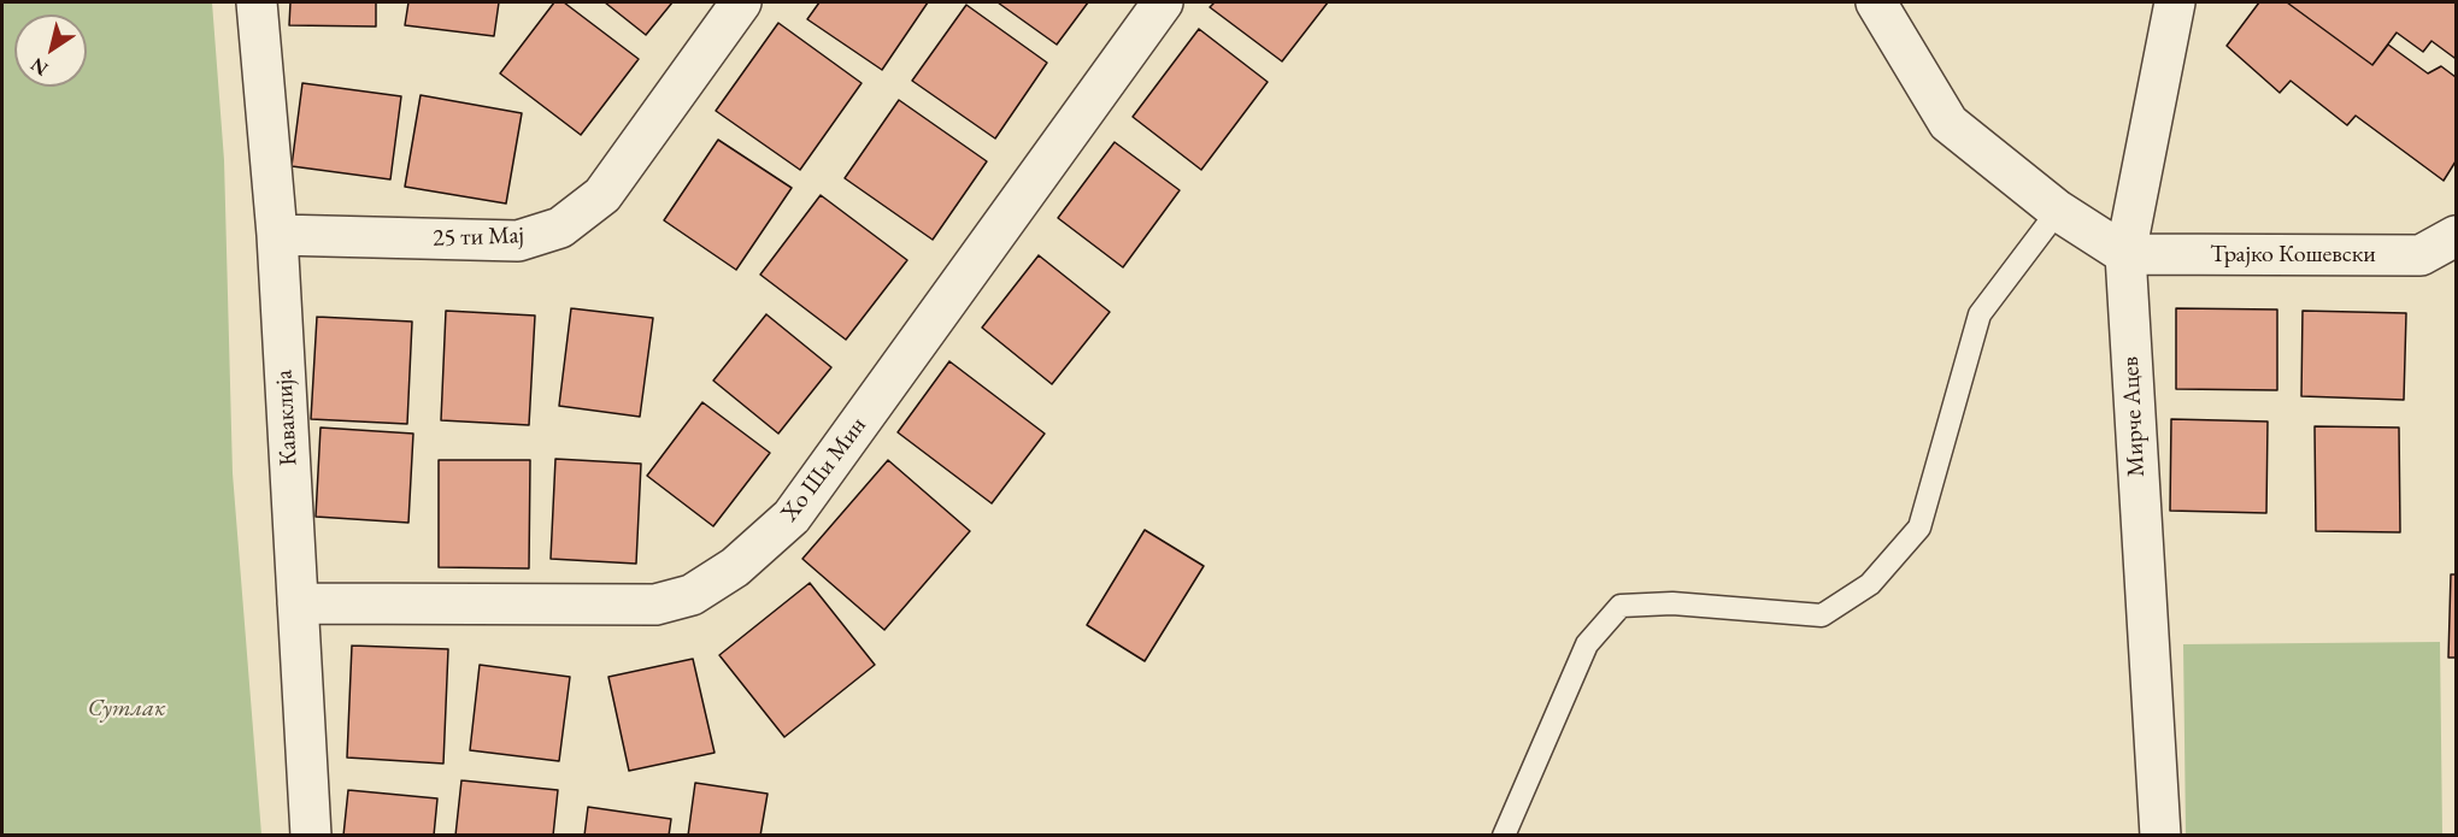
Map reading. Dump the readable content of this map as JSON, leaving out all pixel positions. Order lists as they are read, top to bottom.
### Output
{
  "streets": {
    "street": [
      "25 ти Мај",
      "Трајко Кошевски",
      "Мирче Ацев",
      "Каваклија",
      "Хо Ши Мин"
    ]
  },
  "crossings": [
    ["25 ти Мај", "Каваклија"],
    ["Трајко Кошевски", "Мирче Ацев"],
    ["Каваклија", "Хо Ши Мин"]
  ],
  "parks": ["Сутлак"],
  "north": "bottom left"
}
